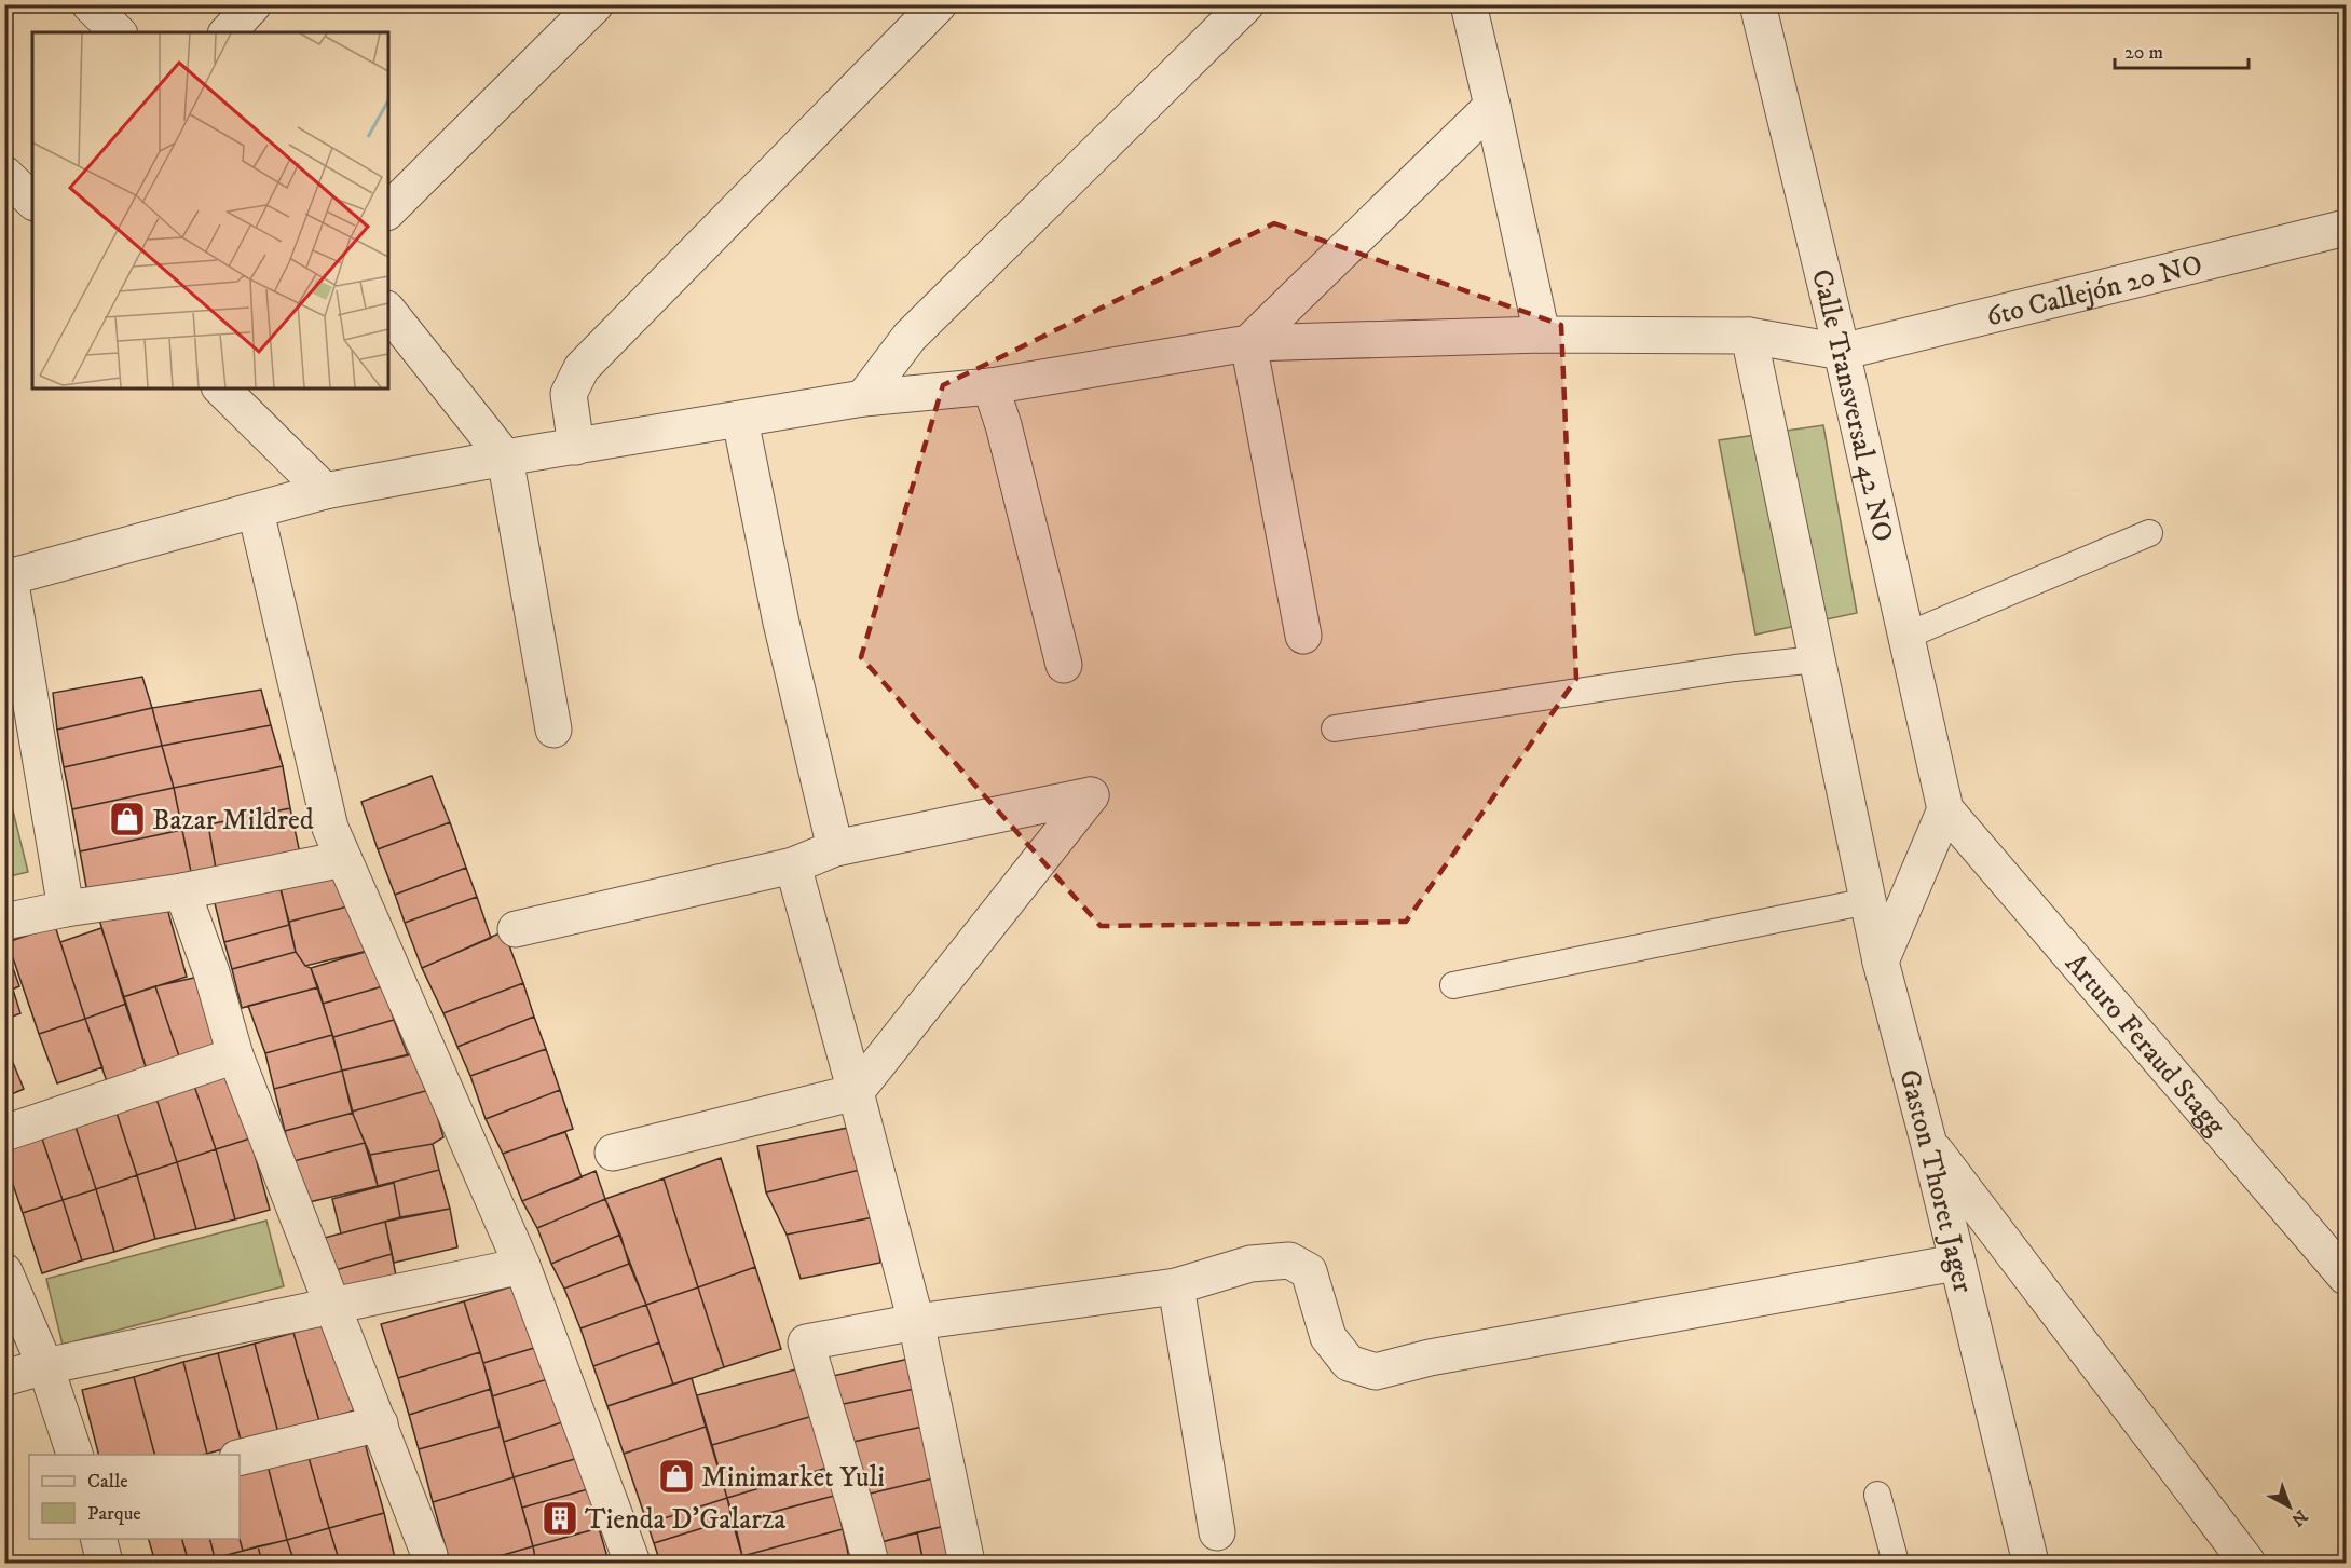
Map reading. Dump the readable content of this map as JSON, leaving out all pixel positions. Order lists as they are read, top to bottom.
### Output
{
  "streets": {
    "street": [
      "6to Callejón 20 NO",
      "Calle Transversal 42 NO",
      "Arturo Feraud Stagg",
      "Gaston Thoret Jager"
    ]
  },
  "crossings": [
    ["6to Callejón 20 NO", "Calle Transversal 42 NO"],
    ["Calle Transversal 42 NO", "Arturo Feraud Stagg"]
  ],
  "places": {
    "shop": ["Bazar Mildred", "Minimarket Yuli"],
    "building": ["Tienda D'Galarza"]
  },
  "legend": ["Calle", "Parque"],
  "scale_bar": "20 m",
  "north": "bottom right"
}
